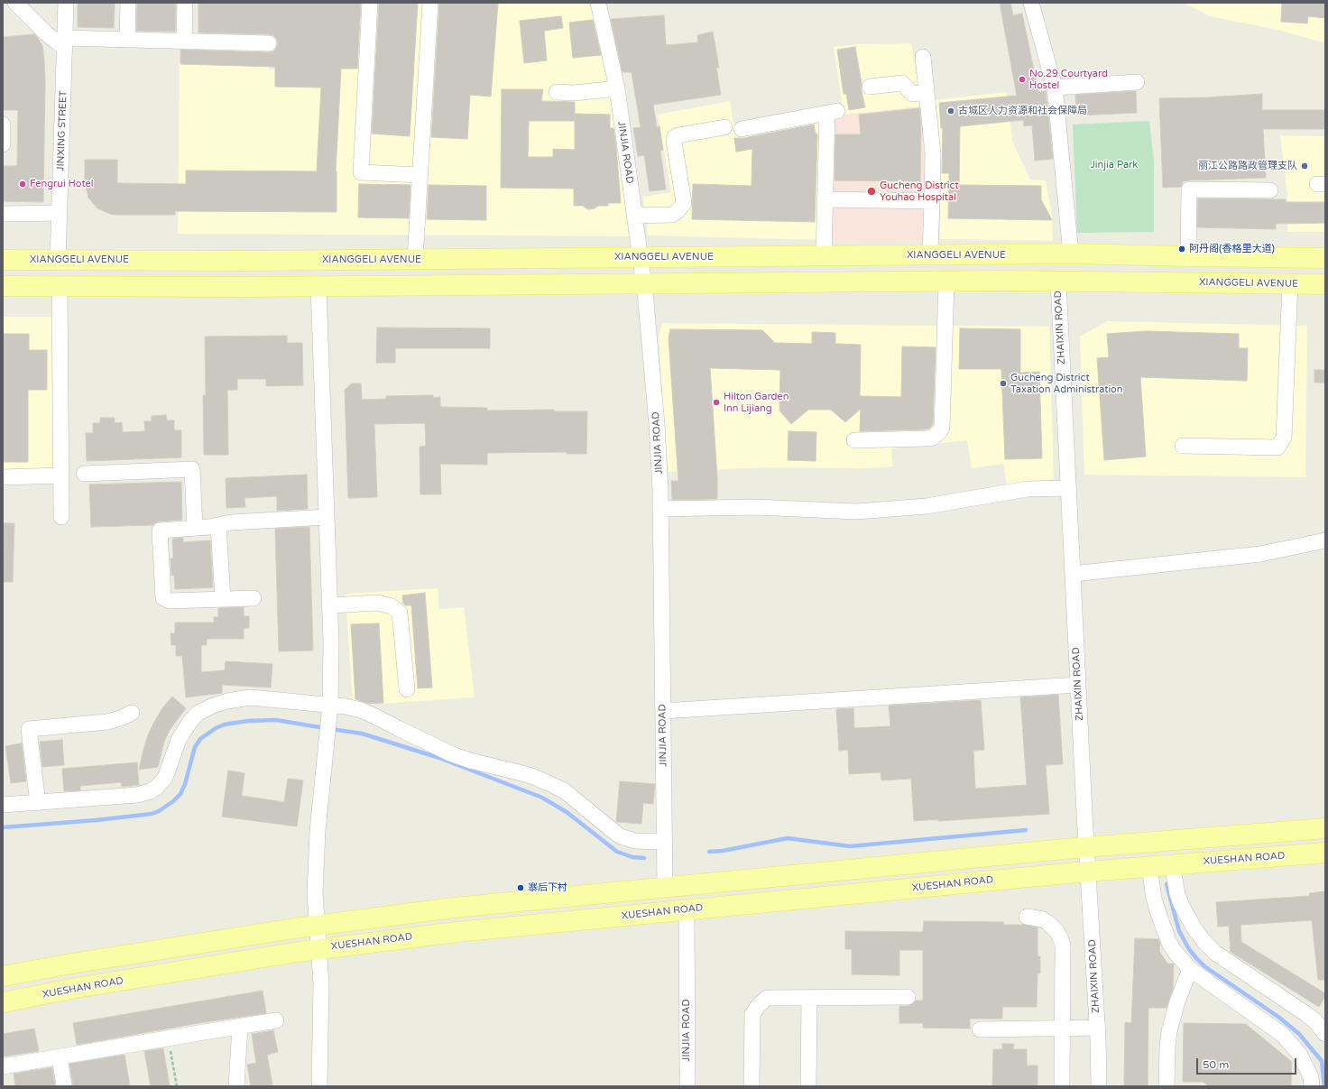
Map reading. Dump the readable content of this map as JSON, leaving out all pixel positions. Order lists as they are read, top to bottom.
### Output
{
  "streets": {
    "main road": ["XIANGGELI AVENUE", "XUESHAN ROAD"],
    "street": ["JINXING STREET", "JINJIA ROAD", "ZHAIXIN ROAD"]
  },
  "crossings": [
    ["JINXING STREET", "XIANGGELI AVENUE"],
    ["JINJIA ROAD", "XIANGGELI AVENUE"],
    ["JINJIA ROAD", "XUESHAN ROAD"],
    ["XIANGGELI AVENUE", "ZHAIXIN ROAD"],
    ["ZHAIXIN ROAD", "XUESHAN ROAD"]
  ],
  "parks": ["Jinjia Park"],
  "places": [
    "No.29 Courtyard Hostel",
    "古城区人力资源和社会保障局",
    "丽江公路路政管理支队",
    "Fengrui Hotel",
    "Gucheng District Youhao Hospital",
    "阿丹阁(香格里大道)",
    "Gucheng District Taxation Administration",
    "Hilton Garden Inn Lijiang",
    "寨后下村"
  ],
  "scale_bar": "50 m"
}
